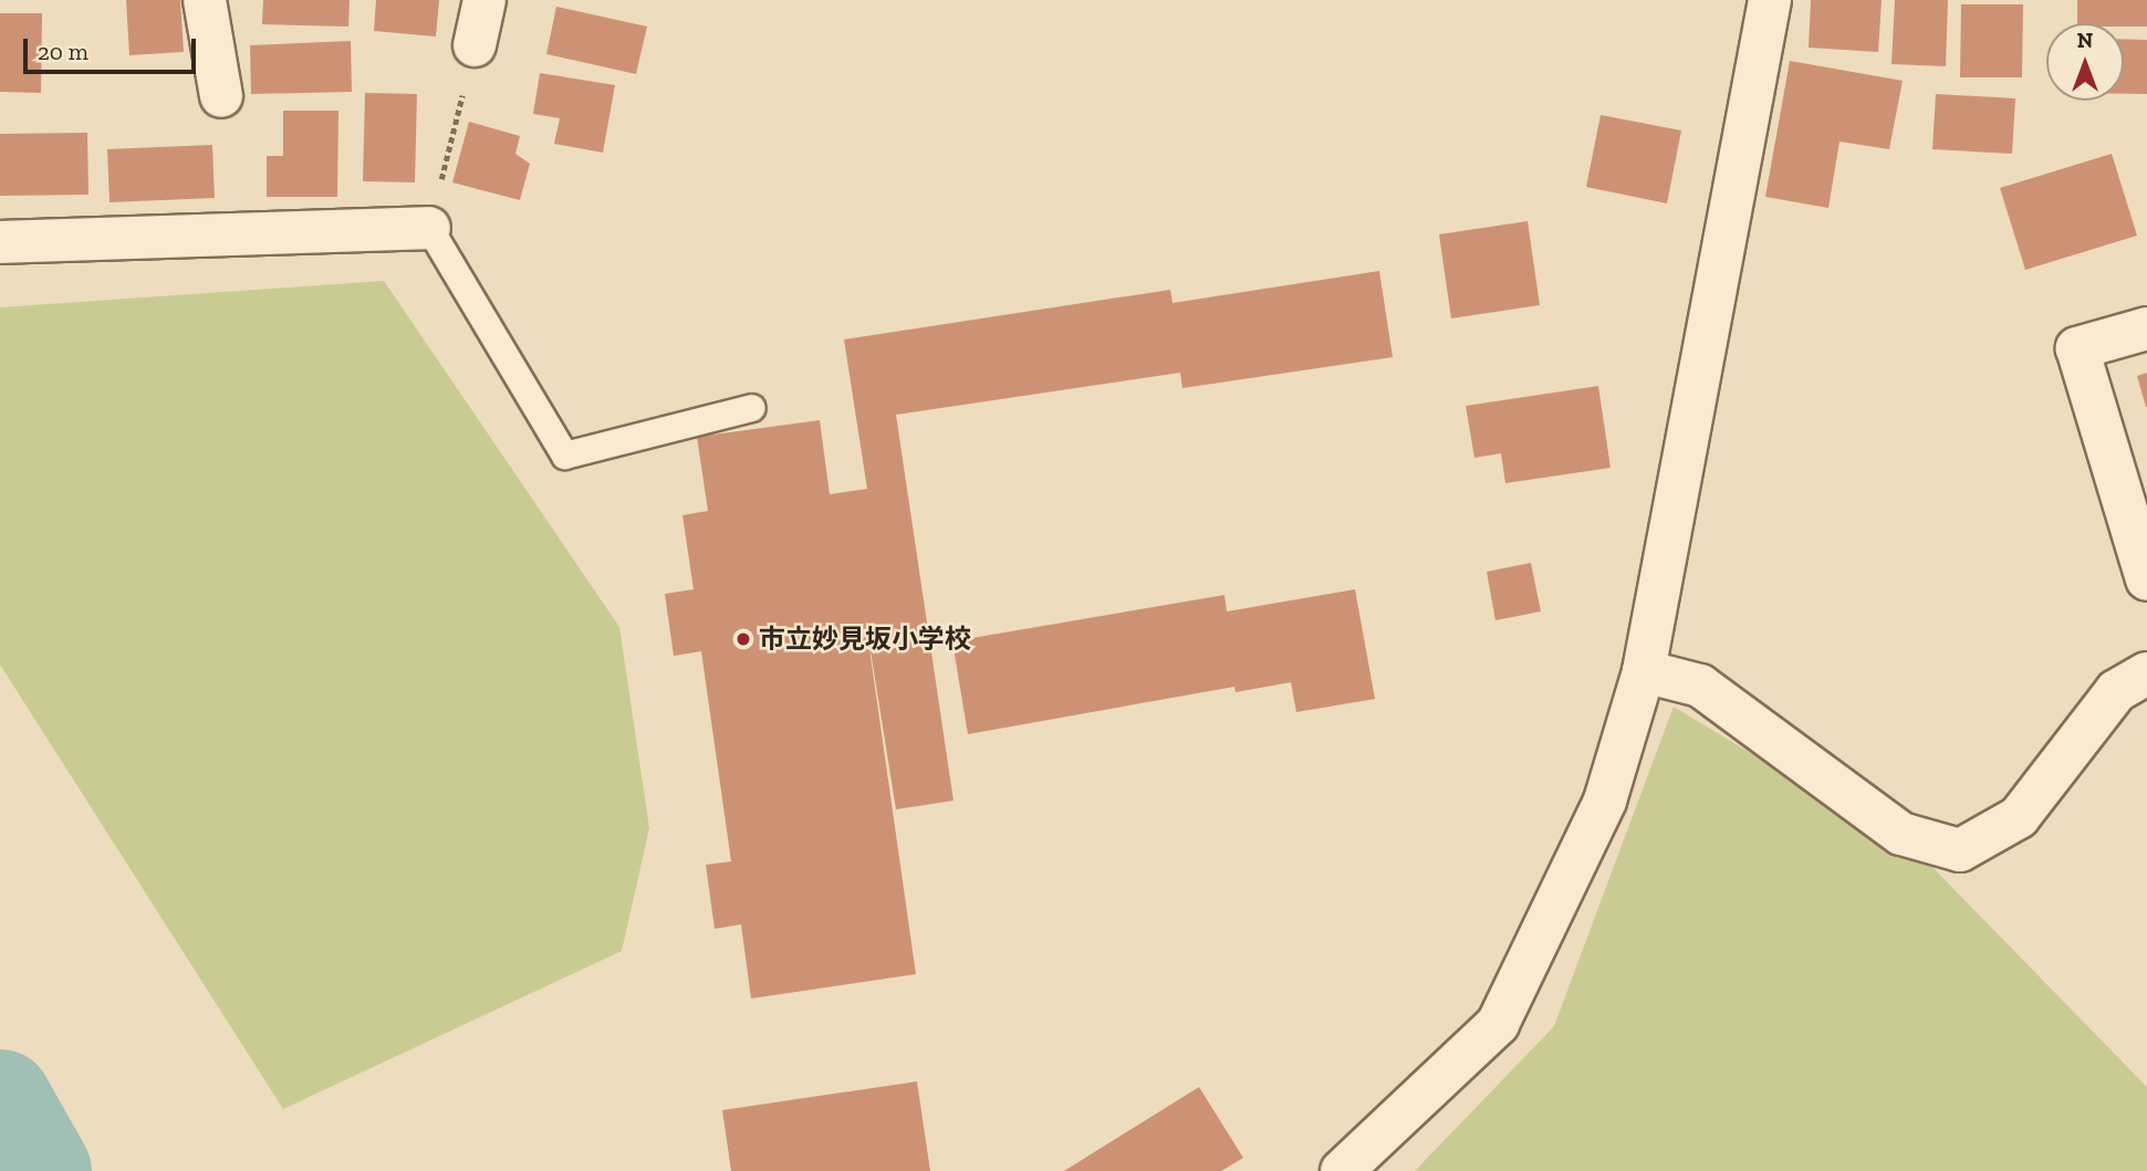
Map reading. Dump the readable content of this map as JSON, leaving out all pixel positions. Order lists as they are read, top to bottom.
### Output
{
  "places": ["市立妙見坂小学校"],
  "scale_bar": "20 m",
  "north": "top"
}
